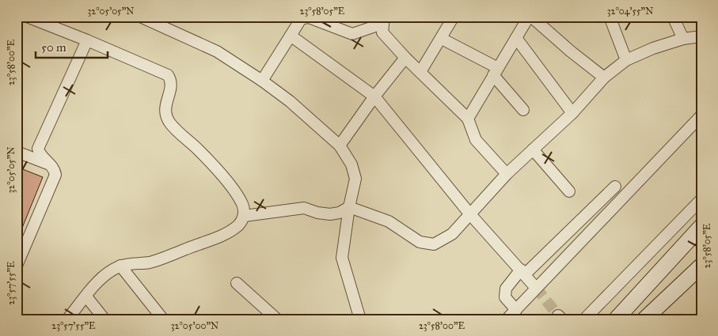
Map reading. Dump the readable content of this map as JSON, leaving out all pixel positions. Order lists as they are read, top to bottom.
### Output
{
  "scale_bar": "50 m",
  "coordinates": [
    "32°05'05\"N",
    "23°58'05\"E",
    "32°04'55\"N",
    "23°58'00\"E",
    "23°57'55\"E",
    "32°05'00\"N"
  ]
}
